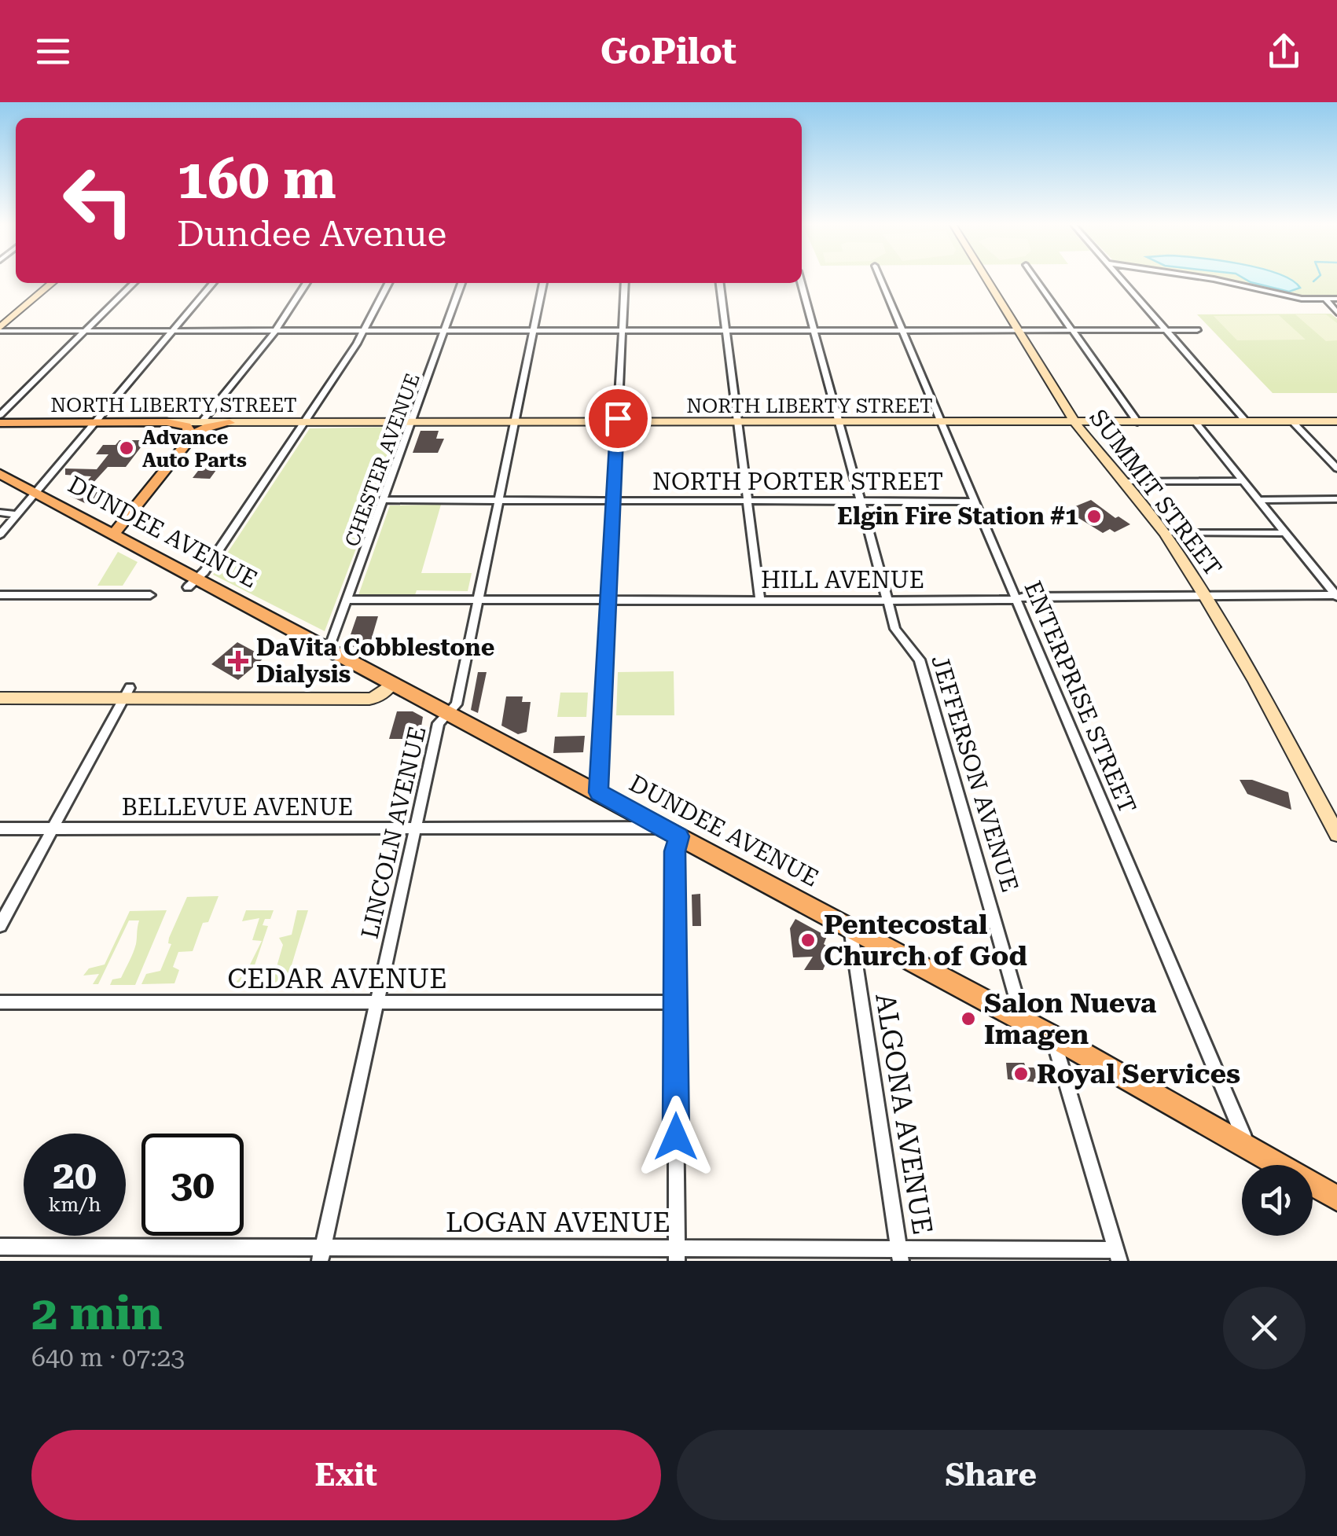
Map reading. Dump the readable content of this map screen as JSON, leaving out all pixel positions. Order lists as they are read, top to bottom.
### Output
{
  "streets": {
    "main road": ["NORTH LIBERTY STREET", "SUMMIT STREET", "DUNDEE AVENUE"],
    "street": [
      "CHESTER AVENUE",
      "NORTH PORTER STREET",
      "HILL AVENUE",
      "ENTERPRISE STREET",
      "JEFFERSON AVENUE",
      "BELLEVUE AVENUE",
      "LINCOLN AVENUE",
      "CEDAR AVENUE",
      "ALGONA AVENUE",
      "LOGAN AVENUE"
    ]
  },
  "crossings": [
    ["NORTH LIBERTY STREET", "CHESTER AVENUE"],
    ["NORTH LIBERTY STREET", "SUMMIT STREET"],
    ["NORTH LIBERTY STREET", "ENTERPRISE STREET"],
    ["NORTH LIBERTY STREET", "JEFFERSON AVENUE"],
    ["NORTH LIBERTY STREET", "LINCOLN AVENUE"],
    ["CHESTER AVENUE", "NORTH PORTER STREET"],
    ["CHESTER AVENUE", "DUNDEE AVENUE"],
    ["CHESTER AVENUE", "HILL AVENUE"],
    ["NORTH PORTER STREET", "ENTERPRISE STREET"],
    ["NORTH PORTER STREET", "JEFFERSON AVENUE"],
    ["NORTH PORTER STREET", "LINCOLN AVENUE"],
    ["SUMMIT STREET", "HILL AVENUE"],
    ["DUNDEE AVENUE", "ENTERPRISE STREET"],
    ["DUNDEE AVENUE", "JEFFERSON AVENUE"],
    ["DUNDEE AVENUE", "BELLEVUE AVENUE"],
    ["DUNDEE AVENUE", "LINCOLN AVENUE"],
    ["DUNDEE AVENUE", "ALGONA AVENUE"],
    ["HILL AVENUE", "ENTERPRISE STREET"],
    ["HILL AVENUE", "JEFFERSON AVENUE"],
    ["HILL AVENUE", "LINCOLN AVENUE"],
    ["BELLEVUE AVENUE", "LINCOLN AVENUE"],
    ["LINCOLN AVENUE", "CEDAR AVENUE"],
    ["LINCOLN AVENUE", "LOGAN AVENUE"],
    ["ALGONA AVENUE", "LOGAN AVENUE"]
  ],
  "places": {
    "other": [
      "Advance Auto Parts",
      "Elgin Fire Station #1",
      "Pentecostal Church of God",
      "Salon Nueva Imagen",
      "Royal Services"
    ],
    "health": ["DaVita Cobblestone Dialysis"]
  },
  "page": {
    "header": "GoPilot",
    "turn": ["160 m", "Dundee Avenue"],
    "speed": "20 km/h",
    "limit": "30",
    "heading": ["2 min", "640 m · 07:23"],
    "buttons": ["Exit", "Share"]
  }
}
